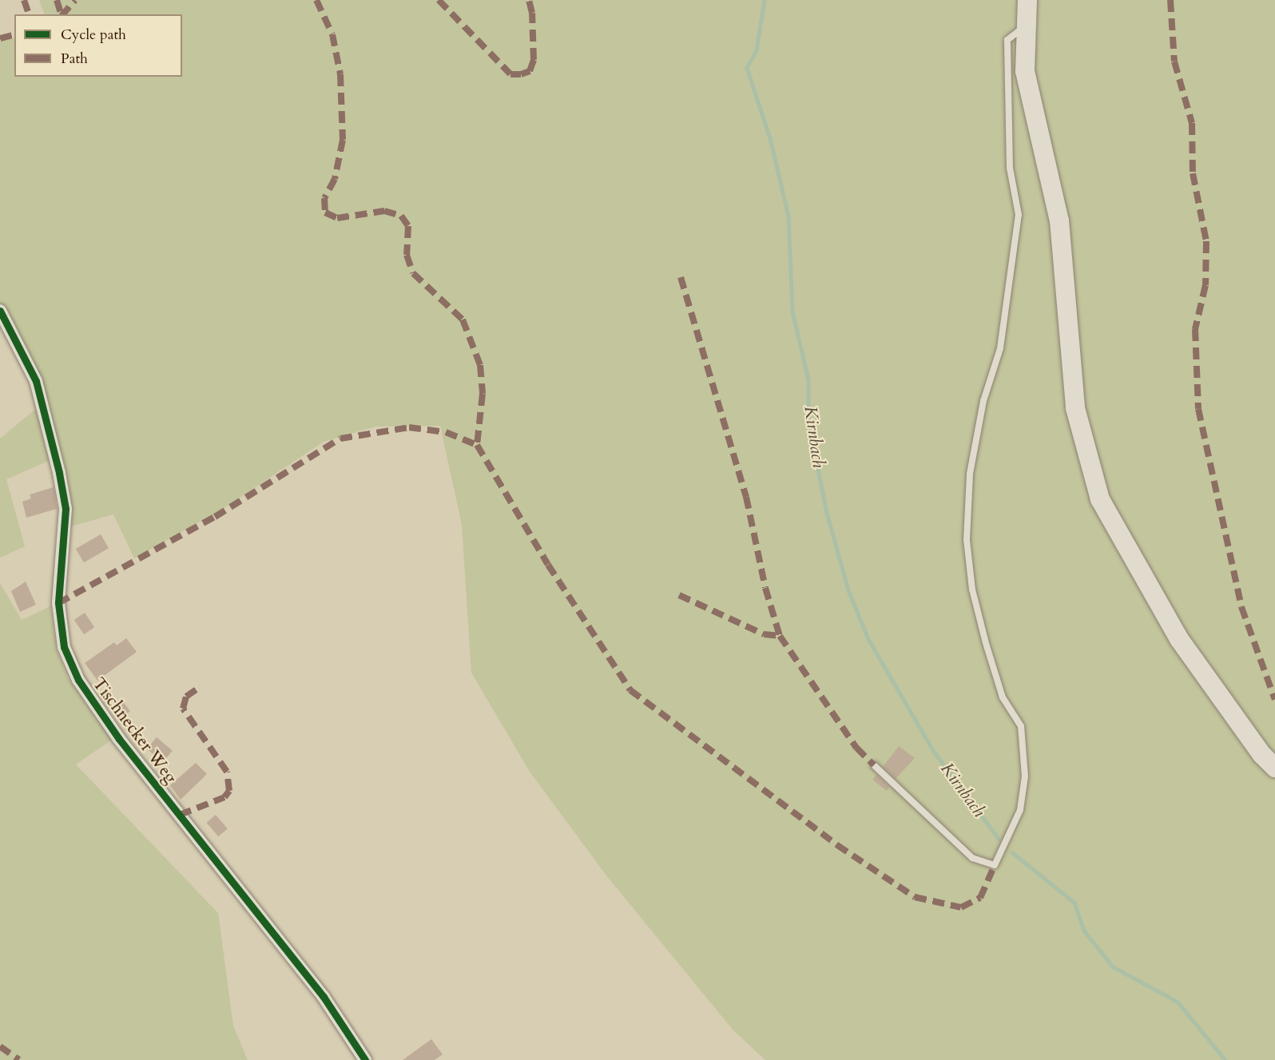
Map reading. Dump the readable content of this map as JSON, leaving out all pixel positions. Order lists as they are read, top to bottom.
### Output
{
  "streets": {
    "street": ["Tischnecker Weg"]
  },
  "water": ["Kirnbach"],
  "legend": ["Cycle path", "Path"]
}
